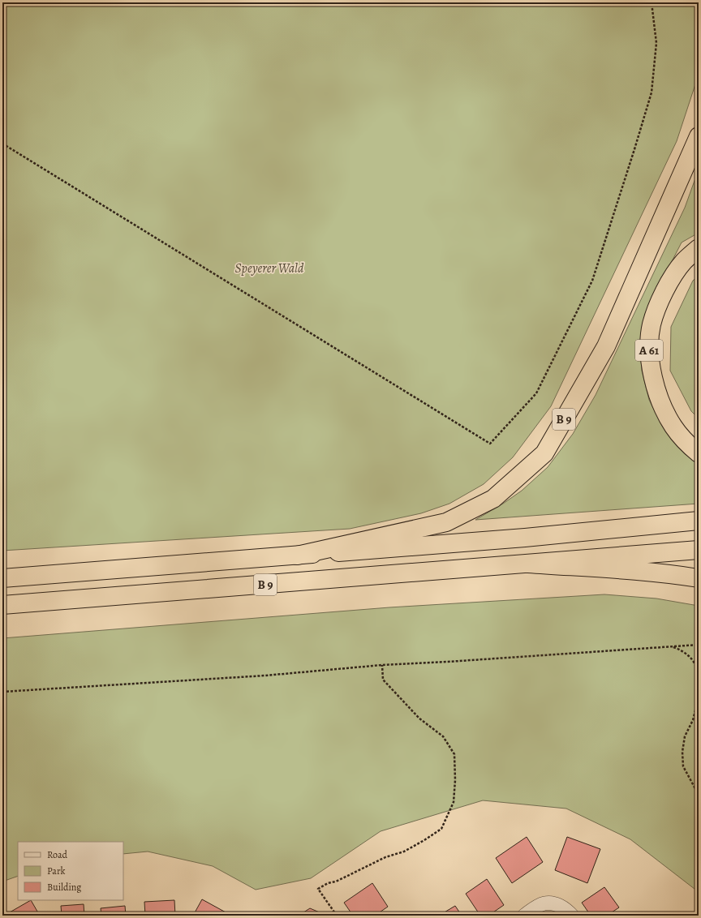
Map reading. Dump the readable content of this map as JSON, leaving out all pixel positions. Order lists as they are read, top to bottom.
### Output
{
  "streets": {
    "highway": ["A 61", "B 9"]
  },
  "parks": ["Speyerer Wald"],
  "legend": ["Road", "Park", "Building"]
}
